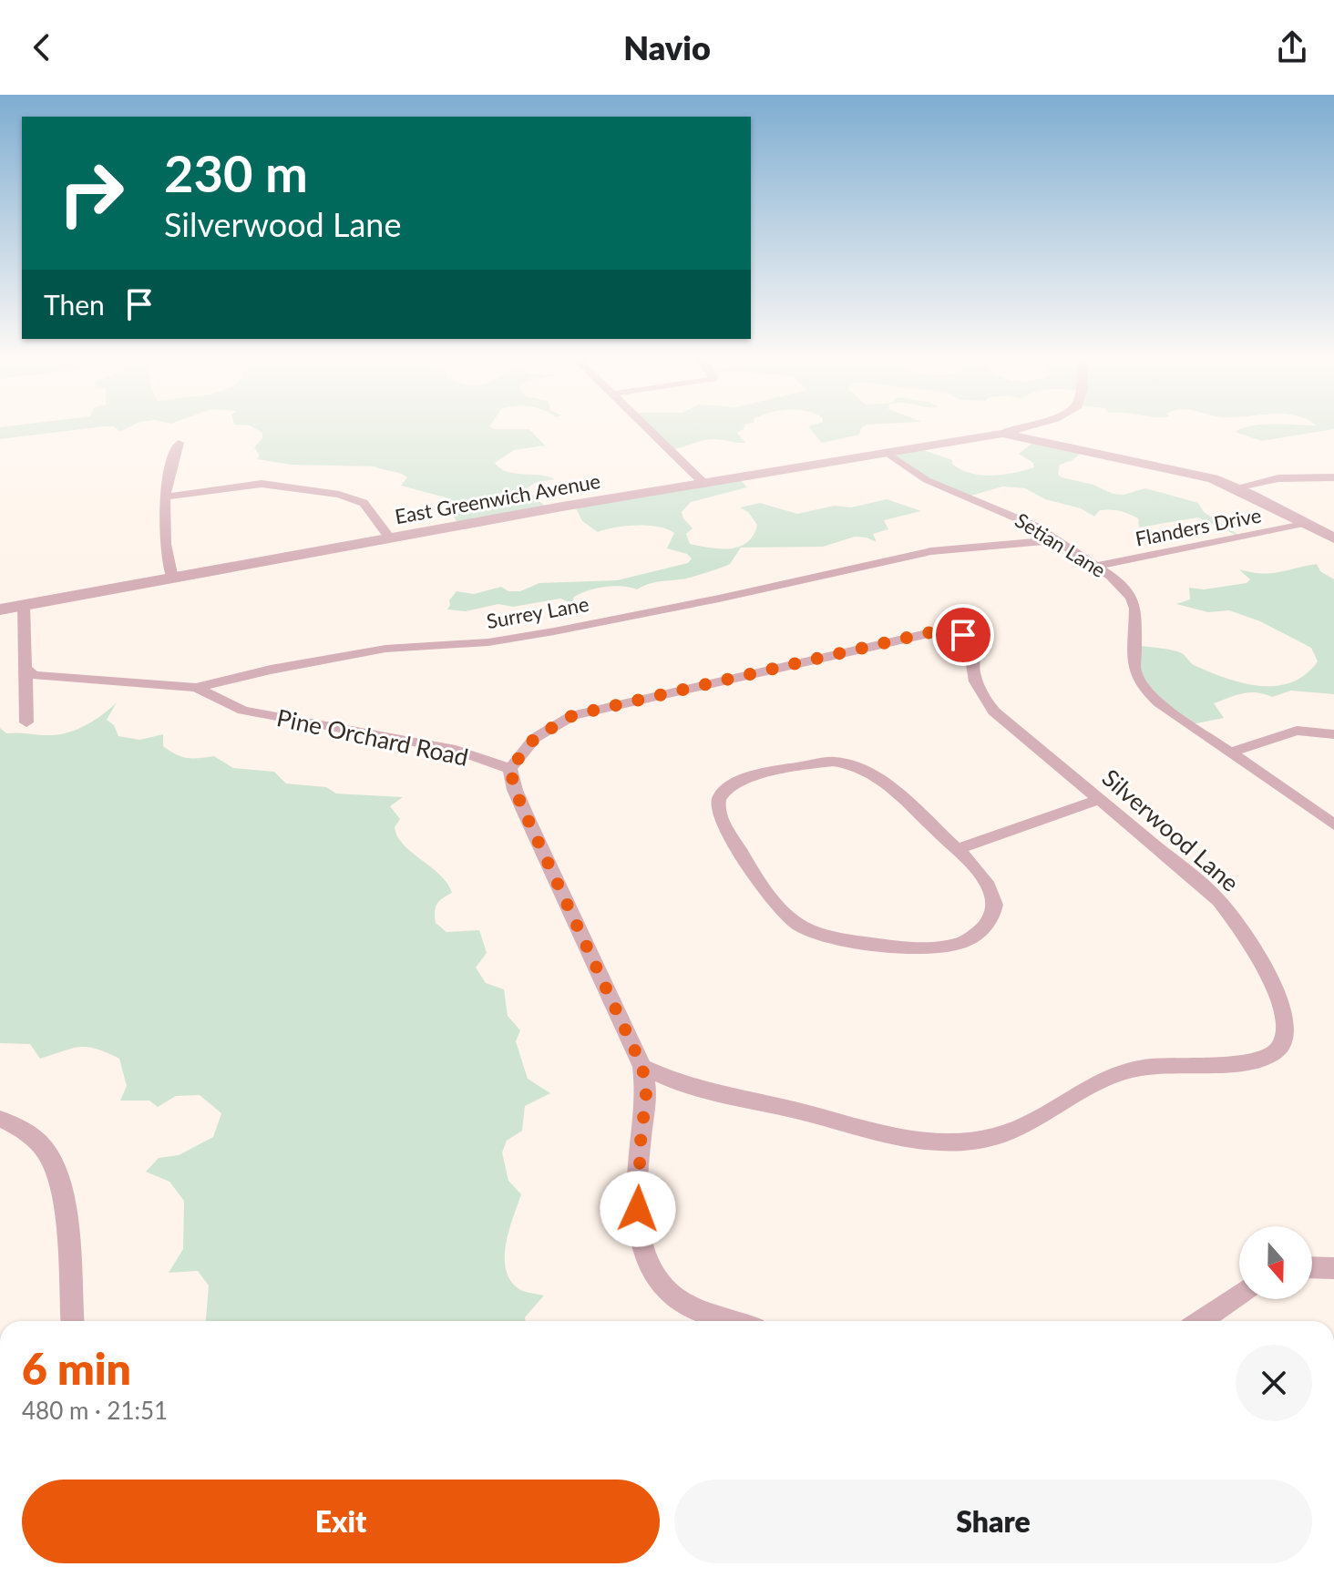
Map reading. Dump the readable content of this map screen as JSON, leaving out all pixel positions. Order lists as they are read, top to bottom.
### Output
{
  "streets": {
    "street": [
      "East Greenwich Avenue",
      "Flanders Drive",
      "Setian Lane",
      "Surrey Lane",
      "Pine Orchard Road",
      "Silverwood Lane"
    ]
  },
  "crossings": [
    ["East Greenwich Avenue", "Flanders Drive"],
    ["East Greenwich Avenue", "Setian Lane"],
    ["Flanders Drive", "Setian Lane"],
    ["Setian Lane", "Surrey Lane"],
    ["Surrey Lane", "Pine Orchard Road"],
    ["Pine Orchard Road", "Silverwood Lane"]
  ],
  "north": "bottom",
  "page": {
    "header": "Navio",
    "turn": ["230 m", "Silverwood Lane"],
    "then": "Then",
    "heading": ["6 min", "480 m · 21:51"],
    "buttons": ["Exit", "Share"]
  }
}
